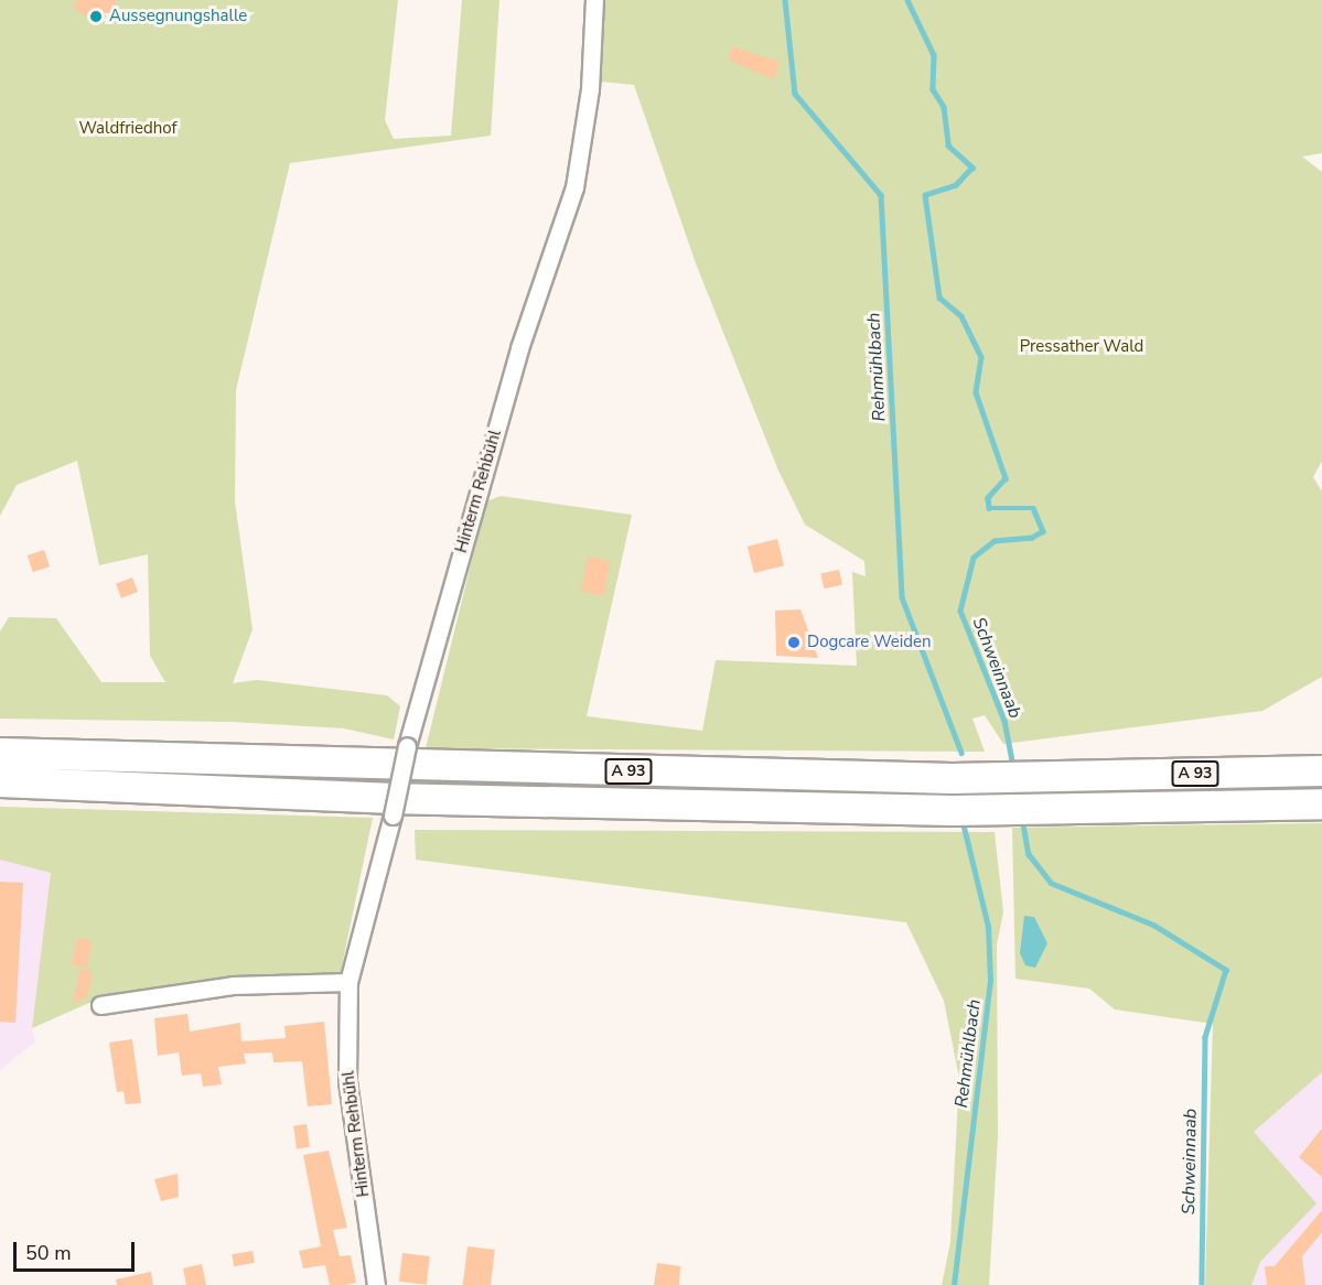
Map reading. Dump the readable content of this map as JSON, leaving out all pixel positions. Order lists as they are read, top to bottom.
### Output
{
  "streets": {
    "highway": ["A 93"],
    "street": ["Hinterm Rehbühl"]
  },
  "water": ["Rehmühlbach", "Schweinnaab"],
  "parks": ["Waldfriedhof", "Pressather Wald"],
  "places": ["Aussegnungshalle", "Dogcare Weiden"],
  "scale_bar": "50 m"
}
